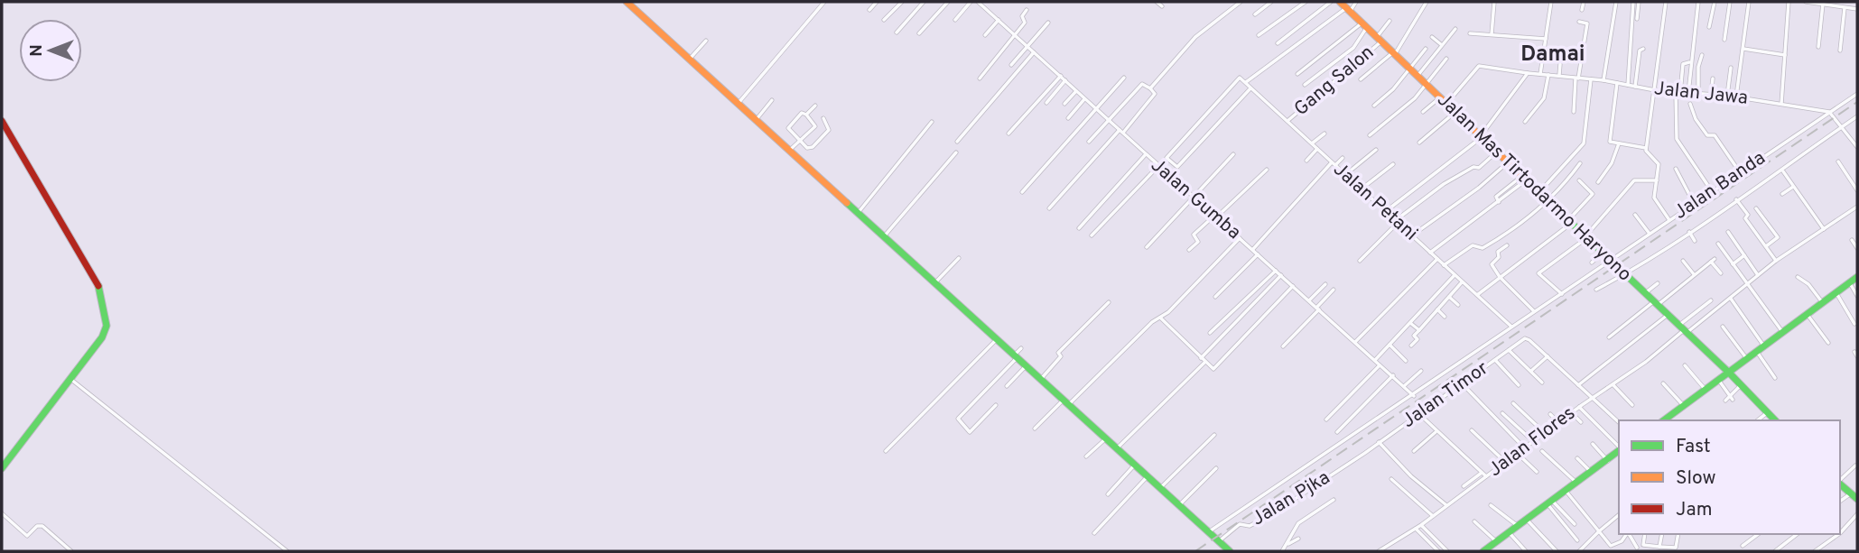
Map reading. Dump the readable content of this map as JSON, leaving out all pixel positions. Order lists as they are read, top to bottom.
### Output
{
  "streets": {
    "street": [
      "Gang Salon",
      "Jalan Jawa",
      "Jalan Banda",
      "Jalan Mas Tirtodarmo Haryono",
      "Jalan Gumba",
      "Jalan Petani",
      "Jalan Timor",
      "Jalan Flores",
      "Jalan Pjka"
    ]
  },
  "crossings": [
    ["Gang Salon", "Jalan Mas Tirtodarmo Haryono"],
    ["Gang Salon", "Jalan Petani"],
    ["Jalan Jawa", "Jalan Banda"],
    ["Jalan Jawa", "Jalan Mas Tirtodarmo Haryono"],
    ["Jalan Banda", "Jalan Mas Tirtodarmo Haryono"],
    ["Jalan Mas Tirtodarmo Haryono", "Jalan Flores"],
    ["Jalan Timor", "Jalan Pjka"]
  ],
  "districts": ["Damai"],
  "legend": ["Fast", "Slow", "Jam"],
  "north": "left"
}
